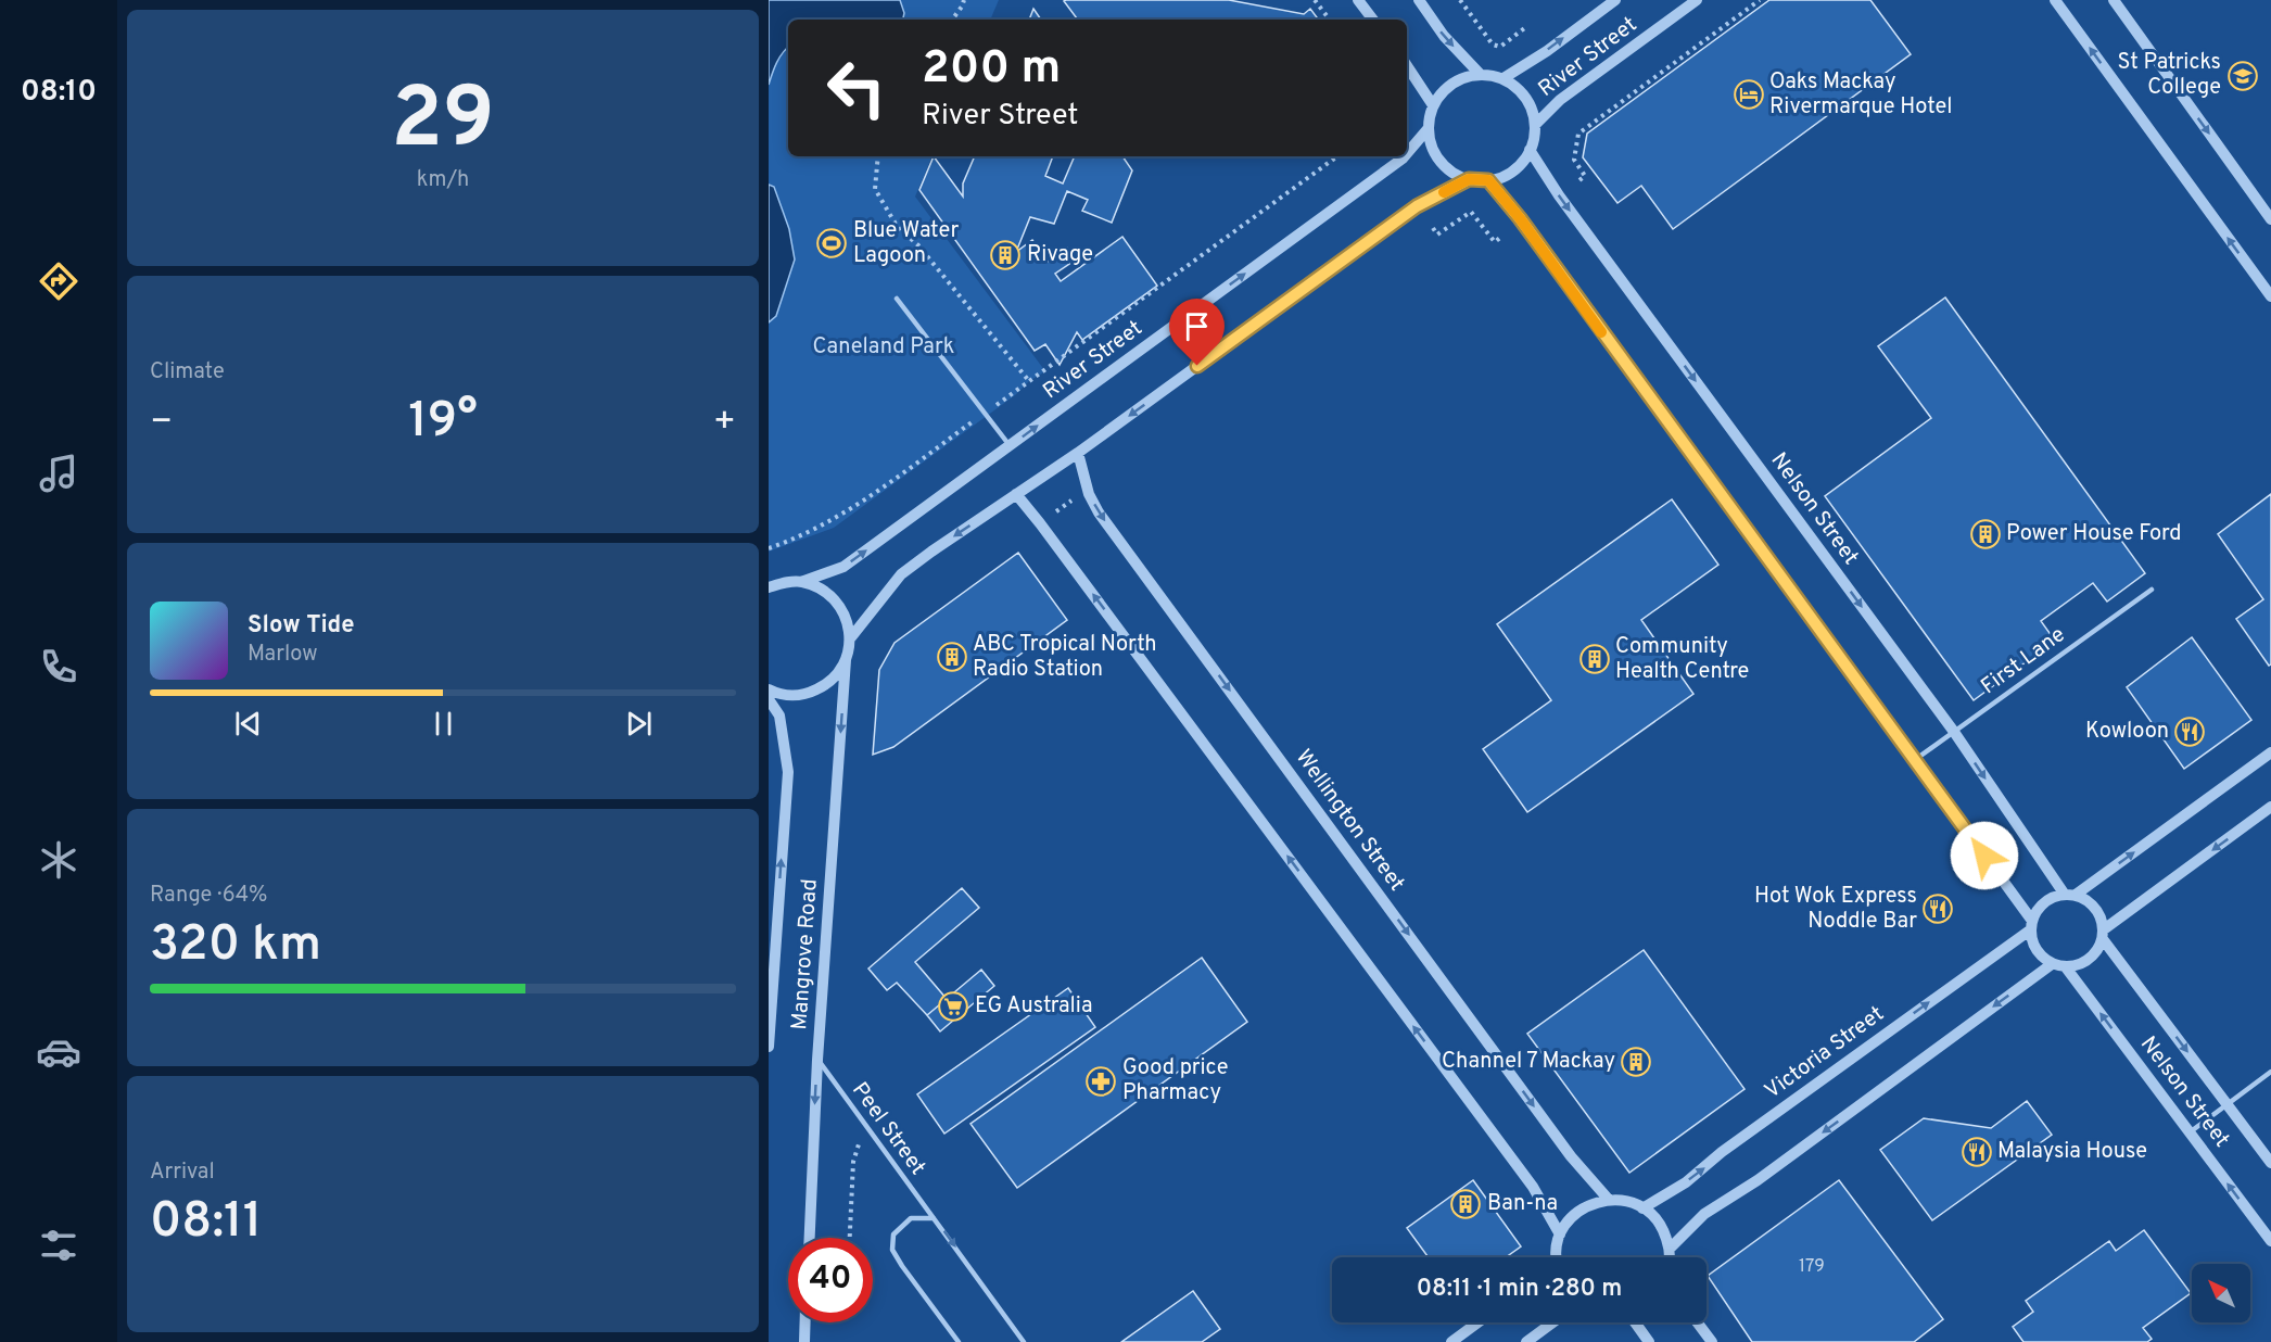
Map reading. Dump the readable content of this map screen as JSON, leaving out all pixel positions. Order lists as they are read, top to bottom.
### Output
{
  "streets": {
    "street": [
      "River Street",
      "Nelson Street",
      "Wellington Street",
      "Mangrove Road",
      "Victoria Street"
    ],
    "lane": ["First Lane", "Peel Street"]
  },
  "crossings": [
    ["River Street", "Nelson Street"],
    ["Nelson Street", "First Lane"],
    ["Nelson Street", "Victoria Street"],
    ["Mangrove Road", "Peel Street"]
  ],
  "one_way": ["Peel Street"],
  "parks": ["Caneland Park"],
  "places": {
    "school or university": ["St Patricks College"],
    "hotel": ["Oaks Mackay Rivermarque Hotel"],
    "sports": ["Blue Water Lagoon"],
    "building": [
      "Rivage",
      "Power House Ford",
      "ABC Tropical North Radio Station",
      "Community Health Centre",
      "Channel 7 Mackay",
      "Ban-na"
    ],
    "restaurant": ["Kowloon", "Hot Wok Express Noddle Bar", "Malaysia House"],
    "supermarket": ["EG Australia"],
    "pharmacy": ["Good price Pharmacy"]
  },
  "house_numbers": ["179"],
  "north": "top left",
  "page": {
    "tabs": "08:10",
    "tile": [
      ["29", "km/h"],
      "Climate",
      ["Range · 64%", "320 km"],
      ["Arrival", "08:11"]
    ],
    "turn": ["200 m", "River Street"],
    "heat": ["−", "19°", "+"],
    "song": ["Slow Tide", "Marlow"],
    "limit": "40",
    "trip": "08:11 · 1 min · 280 m"
  }
}
